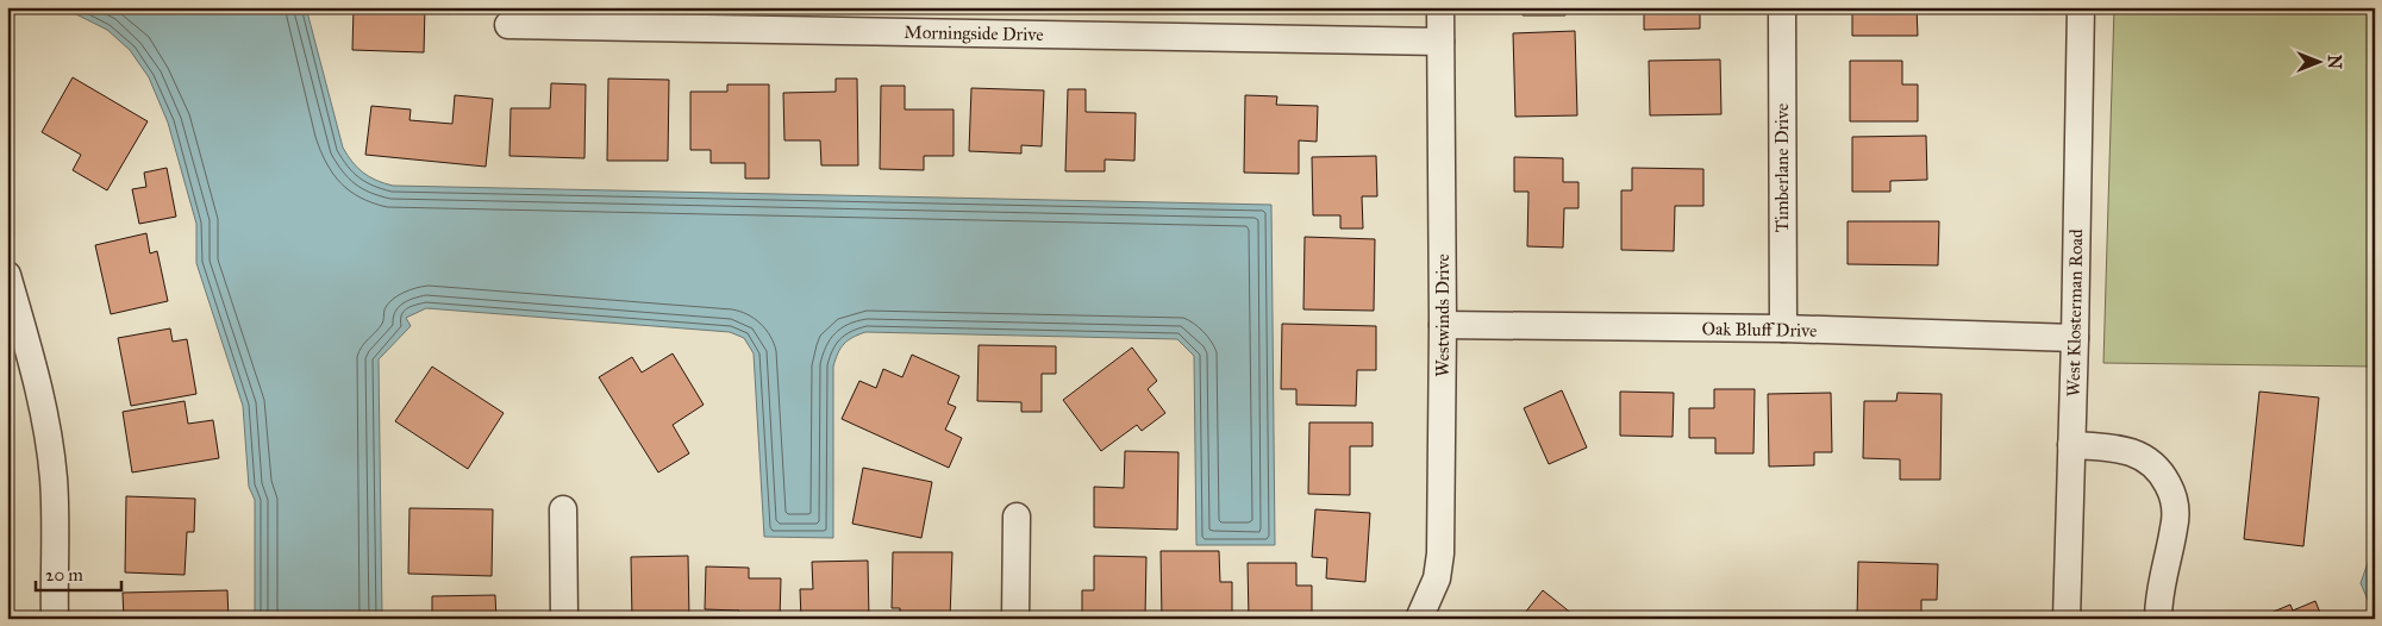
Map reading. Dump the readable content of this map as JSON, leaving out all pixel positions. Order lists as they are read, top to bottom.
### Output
{
  "streets": {
    "street": [
      "Morningside Drive",
      "Timberlane Drive",
      "West Klosterman Road",
      "Westwinds Drive",
      "Oak Bluff Drive"
    ]
  },
  "crossings": [
    ["Morningside Drive", "Westwinds Drive"],
    ["Timberlane Drive", "Oak Bluff Drive"],
    ["West Klosterman Road", "Oak Bluff Drive"],
    ["Westwinds Drive", "Oak Bluff Drive"]
  ],
  "scale_bar": "20 m",
  "north": "right"
}
